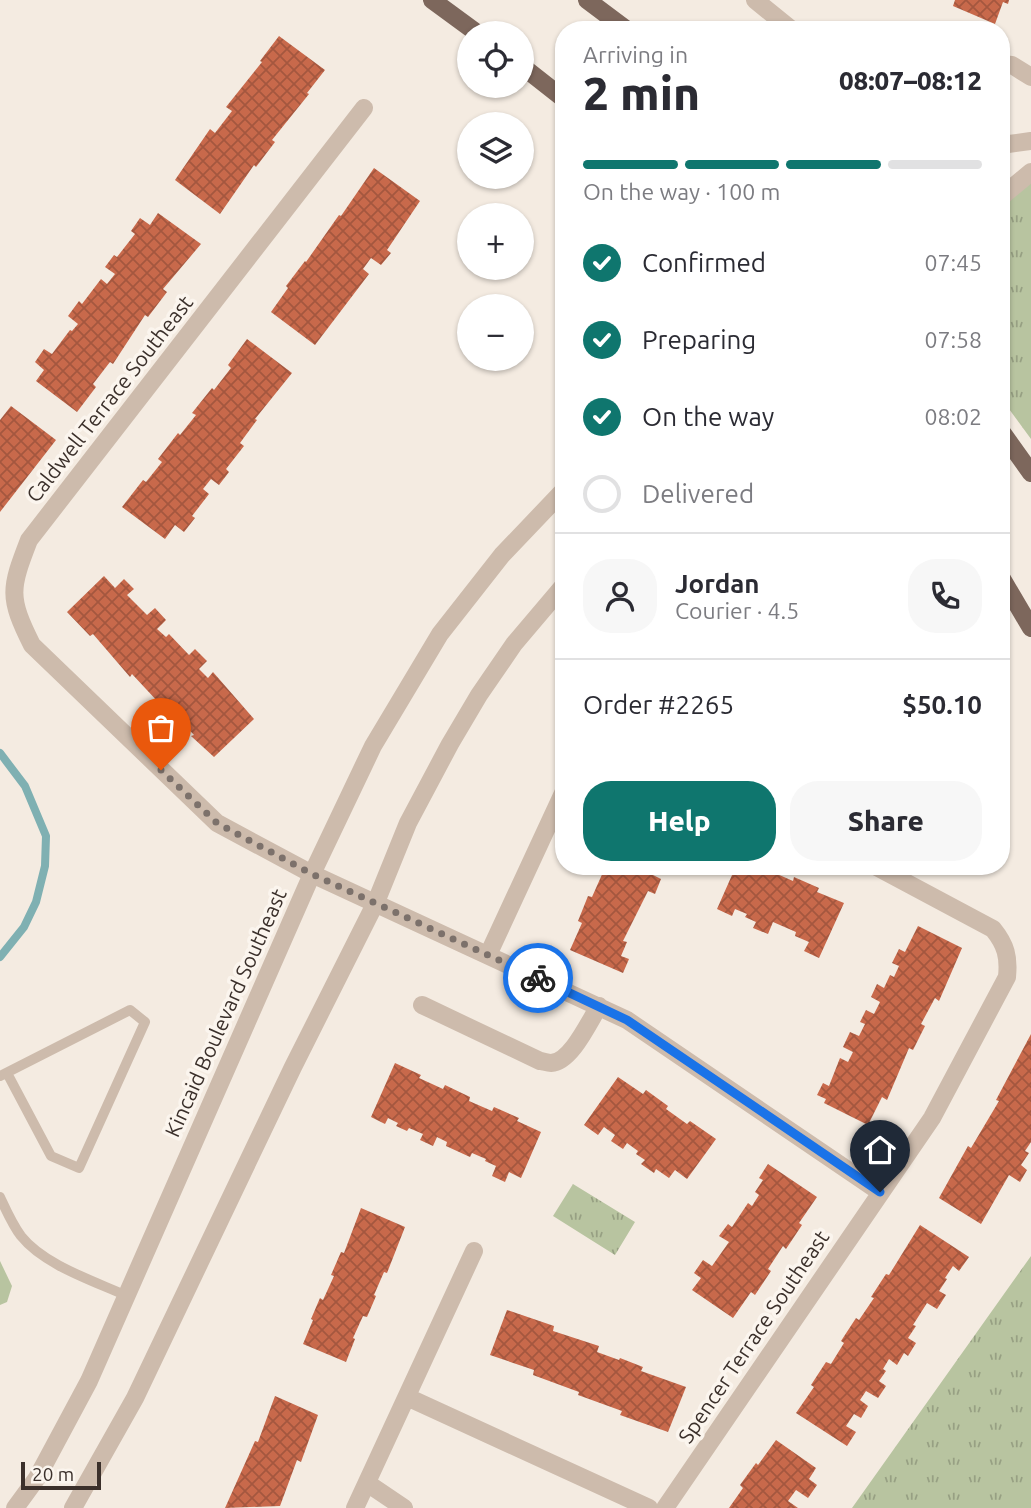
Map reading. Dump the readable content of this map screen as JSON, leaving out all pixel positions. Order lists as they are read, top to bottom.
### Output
{
  "streets": {
    "street": ["Caldwell Terrace Southeast", "Kincaid Boulevard Southeast", "Spencer Terrace Southeast"]
  },
  "crossings": [
    ["Caldwell Terrace Southeast", "Kincaid Boulevard Southeast"]
  ],
  "scale_bar": "20 m",
  "page": {
    "map_buttons": ["+", "−"],
    "heading": ["2 min", "Arriving in", "08:07–08:12"],
    "panel": [
      "Jordan",
      "Courier · 4.5",
      "Order #2265",
      "$50.10"
    ],
    "bar": "On the way · 100 m",
    "list": [
      ["Confirmed", "07:45"],
      ["Preparing", "07:58"],
      ["On the way", "08:02"],
      "Delivered"
    ],
    "buttons": ["Help", "Share"],
    "scale": "20 m"
  }
}
